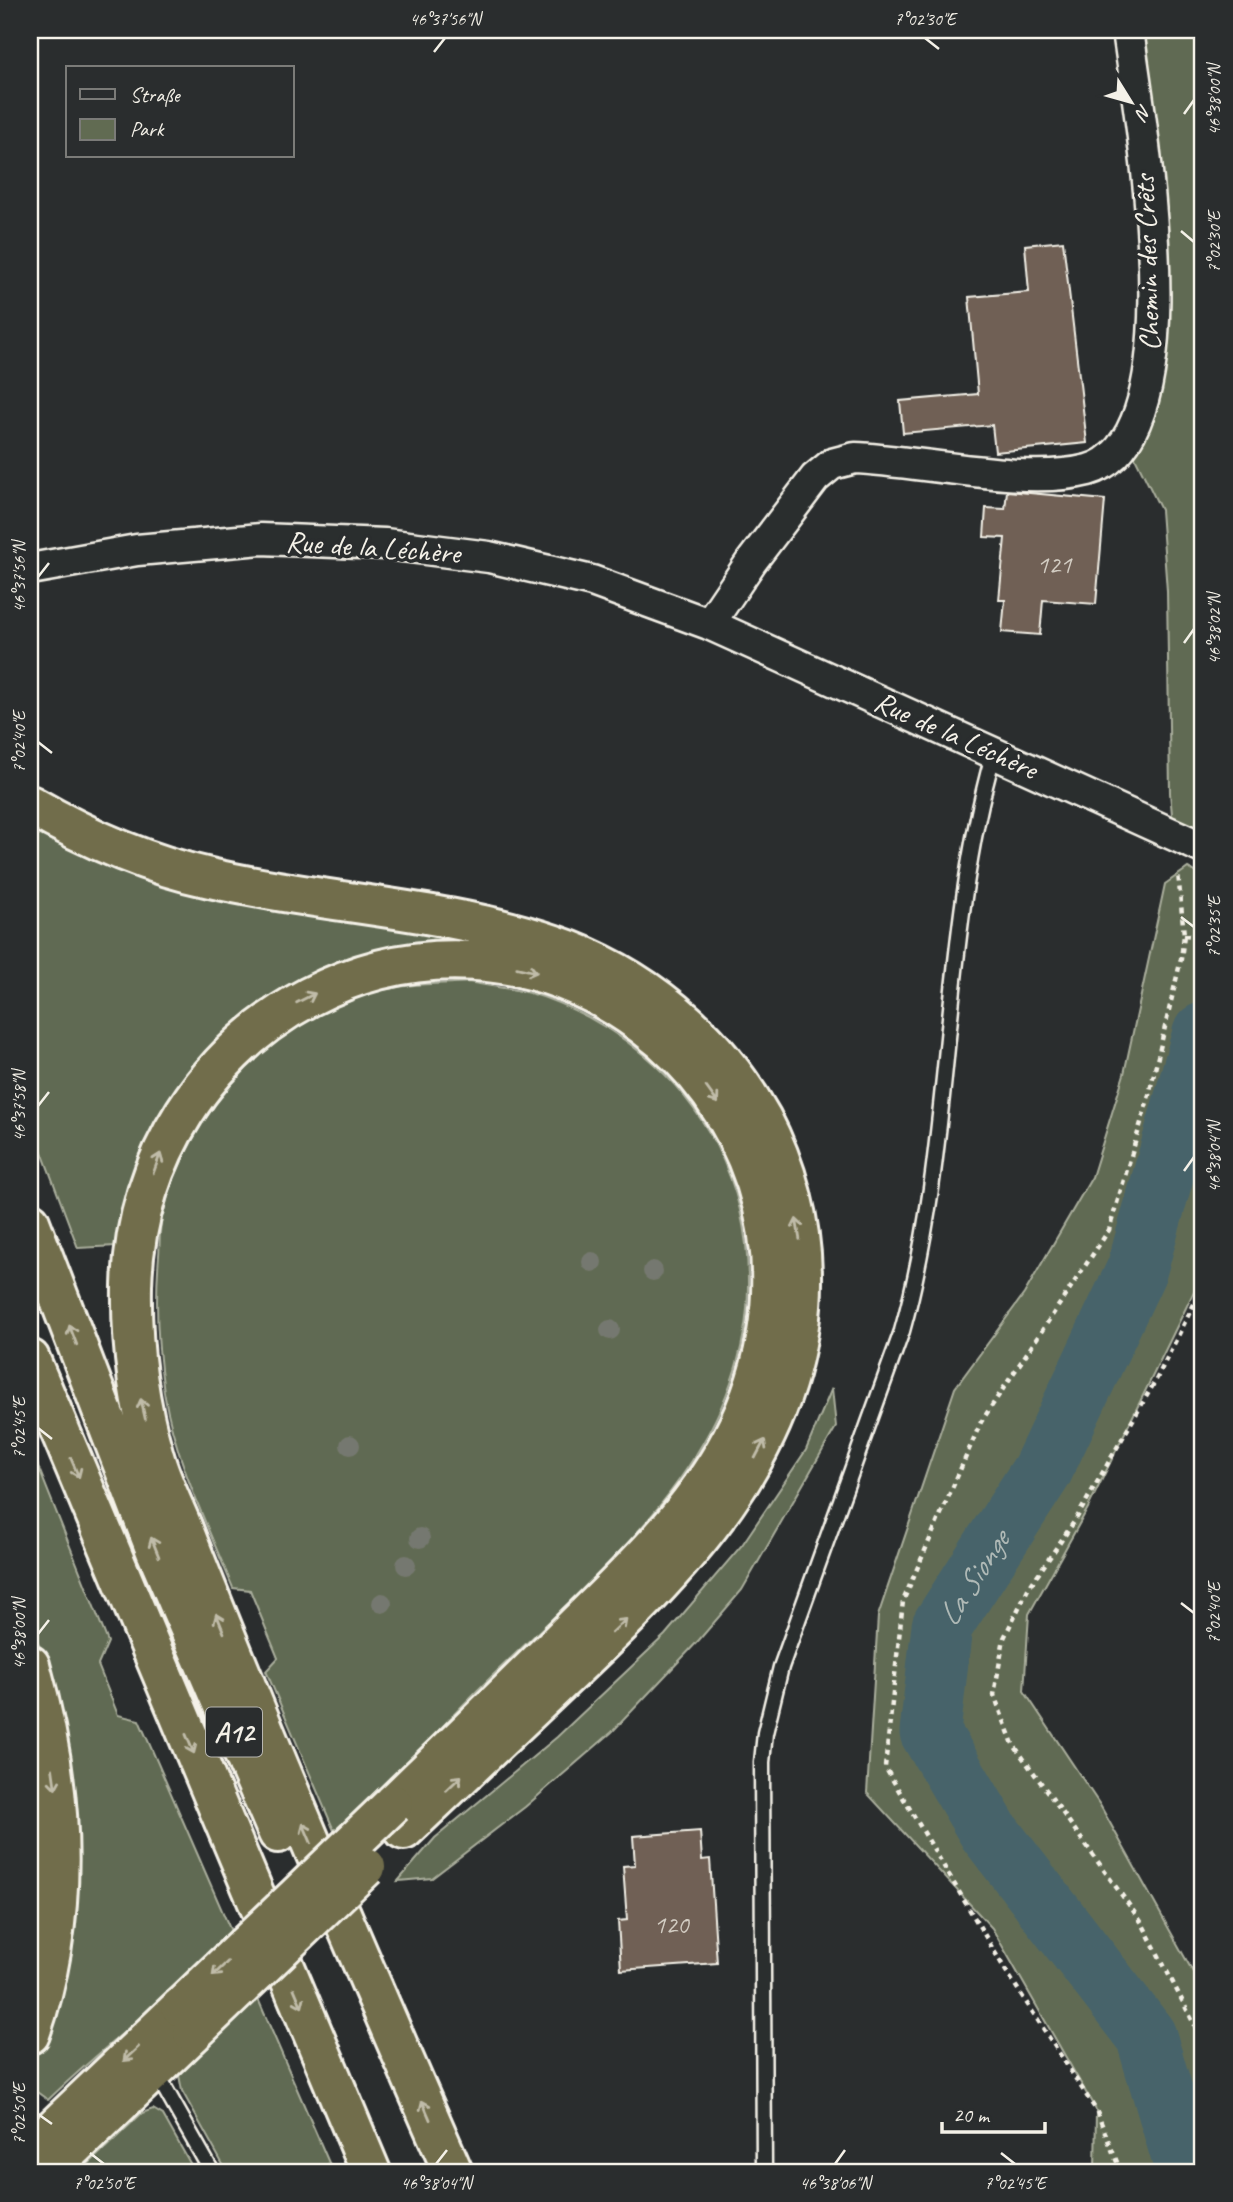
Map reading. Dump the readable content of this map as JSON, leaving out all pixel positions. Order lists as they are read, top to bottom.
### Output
{
  "streets": {
    "highway": ["A12"],
    "street": ["Chemin des Crêts", "Rue de la Léchère"]
  },
  "crossings": [
    ["Chemin des Crêts", "Rue de la Léchère"]
  ],
  "water": ["La Sionge"],
  "house_numbers": ["121", "120"],
  "legend": ["Straße", "Park"],
  "scale_bar": "20 m",
  "north": "bottom right",
  "coordinates": [
    "46°37'56\"N",
    "7°02'30\"E",
    "46°38'00\"N",
    "46°38'02\"N",
    "7°02'40\"E",
    "7°02'35\"E",
    "46°37'58\"N",
    "46°38'04\"N",
    "7°02'45\"E",
    "7°02'50\"E",
    "46°38'06\"N"
  ]
}
